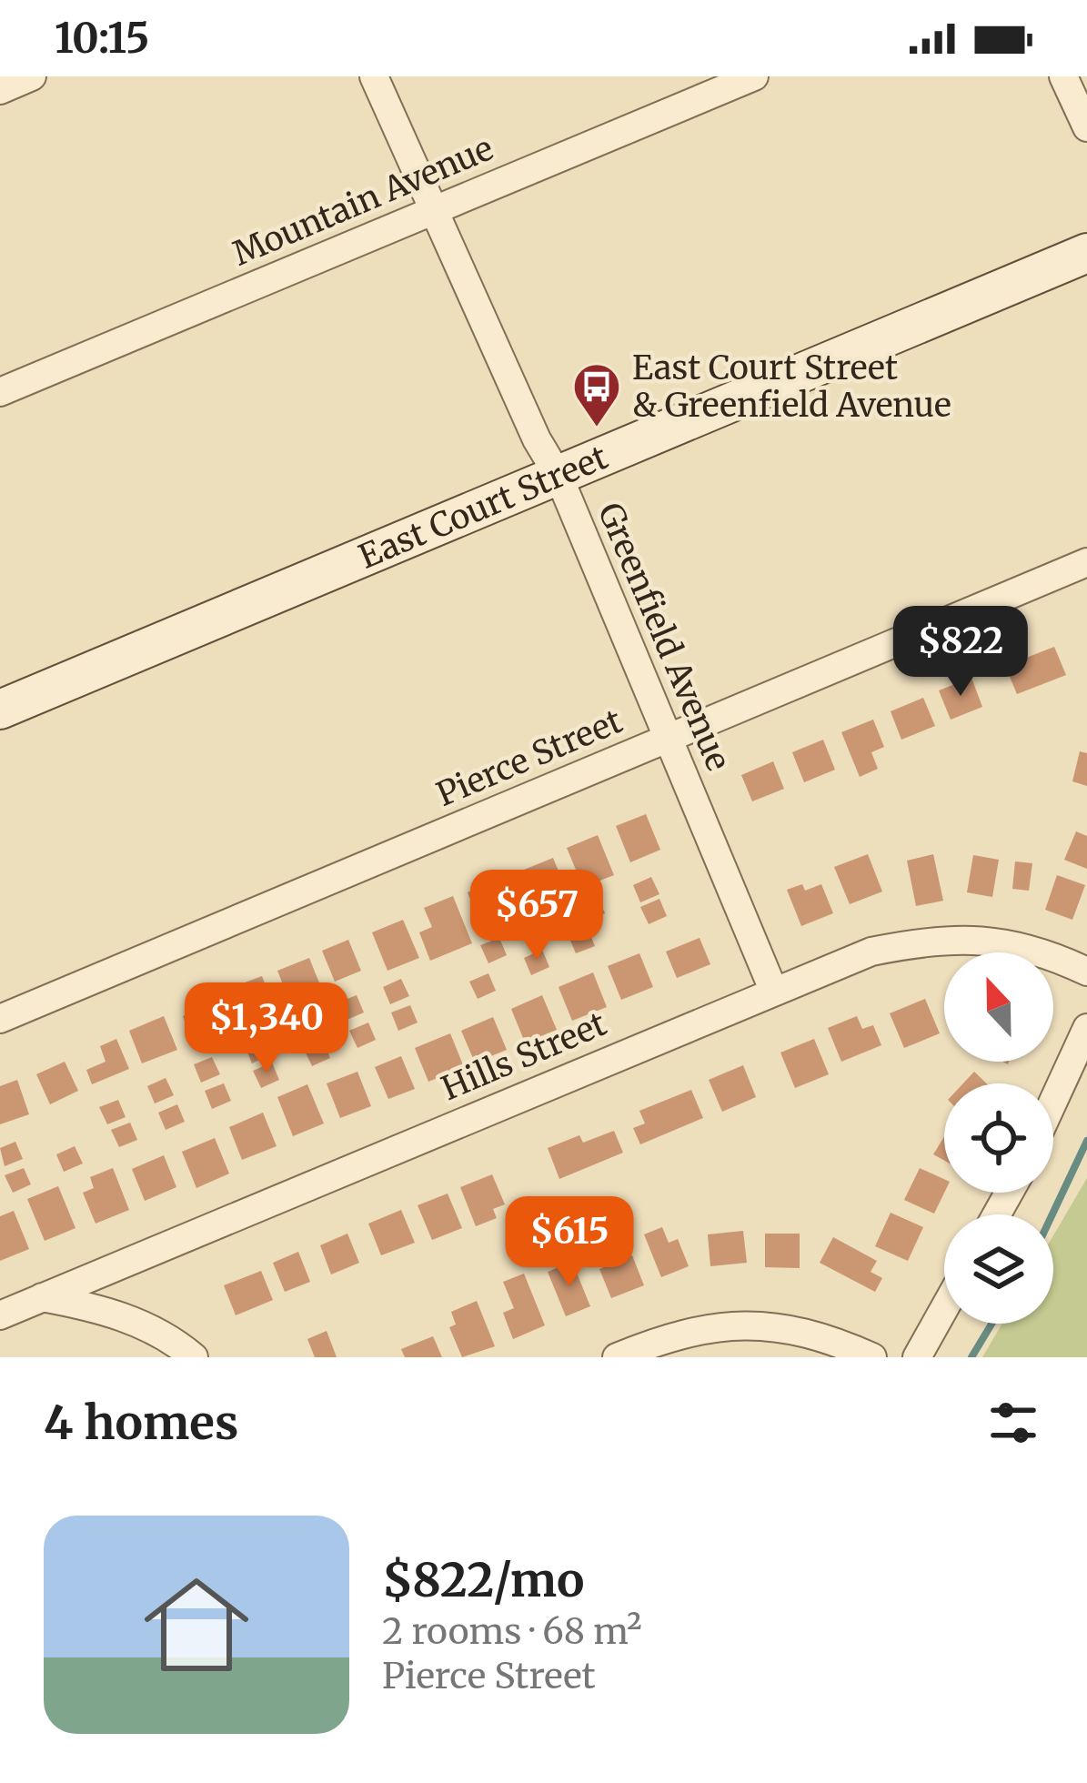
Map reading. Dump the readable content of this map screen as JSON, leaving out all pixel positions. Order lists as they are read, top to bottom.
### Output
{
  "streets": {
    "main road": ["East Court Street"],
    "street": [
      "Mountain Avenue",
      "Greenfield Avenue",
      "Pierce Street",
      "Hills Street"
    ]
  },
  "crossings": [
    ["Mountain Avenue", "Greenfield Avenue"],
    ["East Court Street", "Greenfield Avenue"],
    ["Greenfield Avenue", "Pierce Street"],
    ["Greenfield Avenue", "Hills Street"]
  ],
  "places": {
    "bus stop": ["East Court Street & Greenfield Avenue"]
  },
  "north": "top",
  "page": {
    "status": "10:15",
    "price": [
      "$822",
      "$657",
      "$1,340",
      "$615"
    ],
    "heading": "4 homes",
    "list": [
      {
        "name": "$822/mo",
        "note": "2 rooms · 68 m² · Pierce Street"
      }
    ]
  }
}
